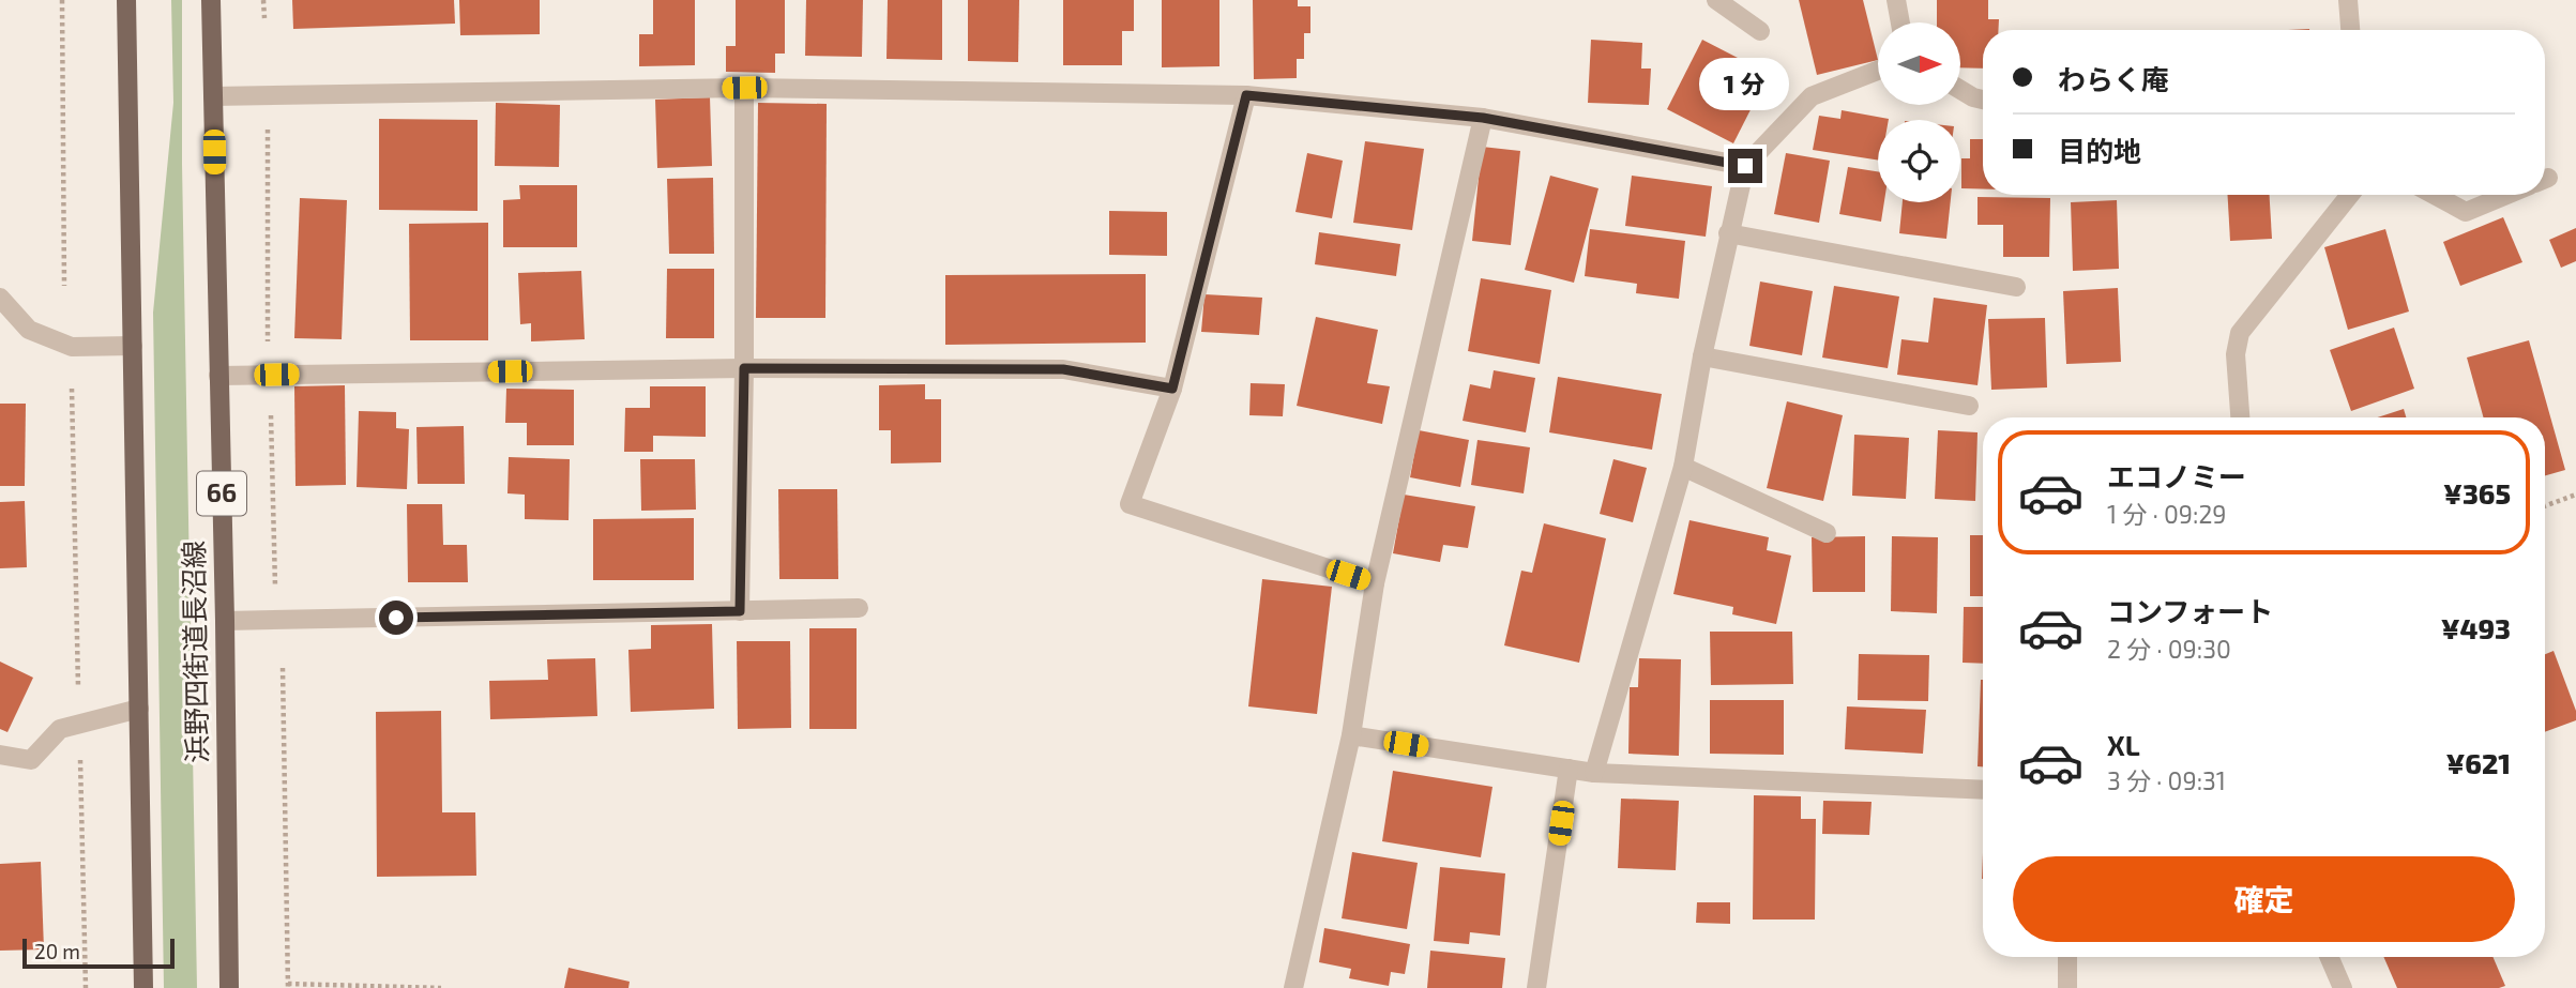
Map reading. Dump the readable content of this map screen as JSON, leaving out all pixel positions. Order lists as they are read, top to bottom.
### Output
{
  "streets": {
    "main road": ["66", "浜野四街道長沼線"]
  },
  "scale_bar": "20 m",
  "north": "right",
  "page": {
    "banner": ["わらく庵", "目的地"],
    "bubble": "1 分",
    "list": [
      {
        "name": "エコノミー",
        "note": "1 分 · 09:29",
        "value": "¥365"
      },
      {
        "name": "コンフォート",
        "note": "2 分 · 09:30",
        "value": "¥493"
      },
      {
        "name": "XL",
        "note": "3 分 · 09:31",
        "value": "¥621"
      }
    ],
    "buttons": "確定",
    "scale": "20 m"
  }
}
